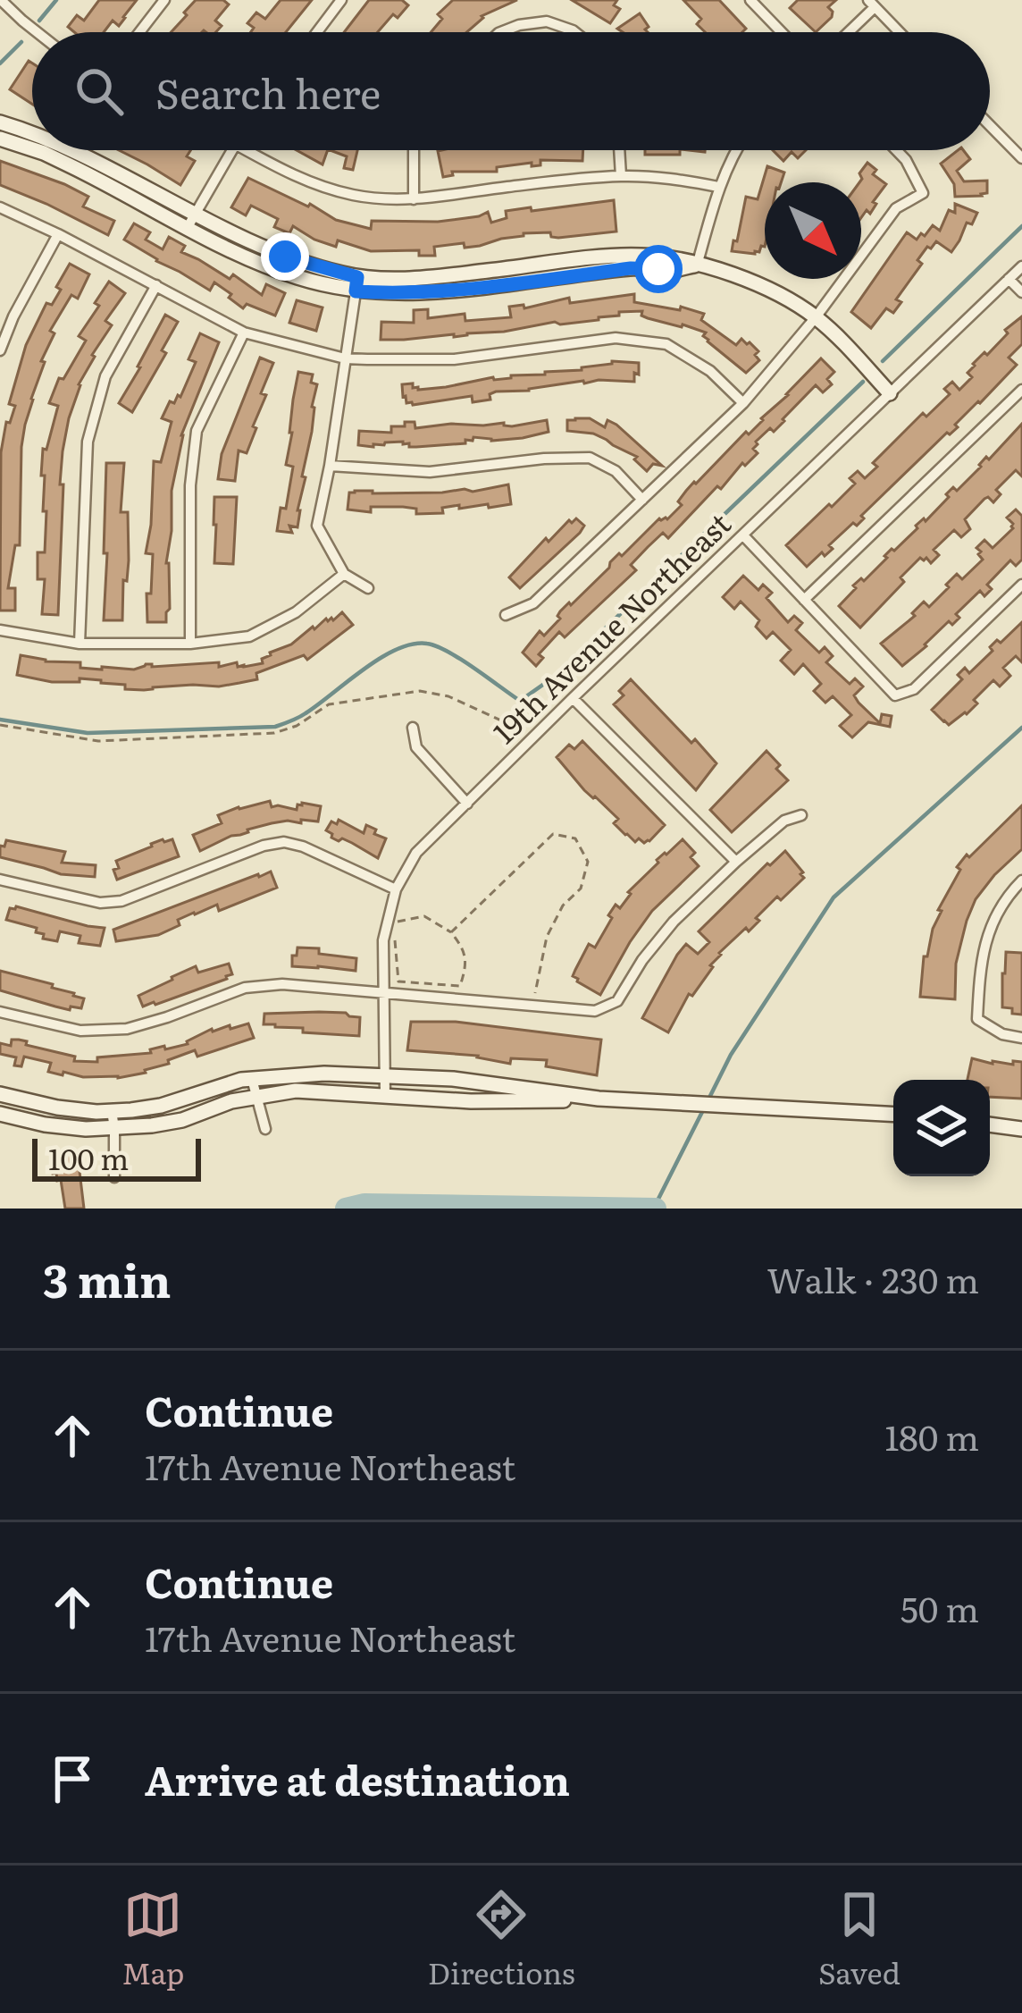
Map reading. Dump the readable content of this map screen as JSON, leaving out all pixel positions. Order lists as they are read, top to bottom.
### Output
{
  "streets": {
    "street": ["19th Avenue Northeast"]
  },
  "scale_bar": "100 m",
  "north": "bottom right",
  "page": {
    "search": "Search here",
    "scale": "100 m",
    "heading": ["3 min", "Walk · 230 m"],
    "list": [
      ["Continue", "17th Avenue Northeast", "180 m"],
      ["Continue", "17th Avenue Northeast", "50 m"],
      "Arrive at destination"
    ],
    "nav": ["Map", "Directions", "Saved"]
  }
}
